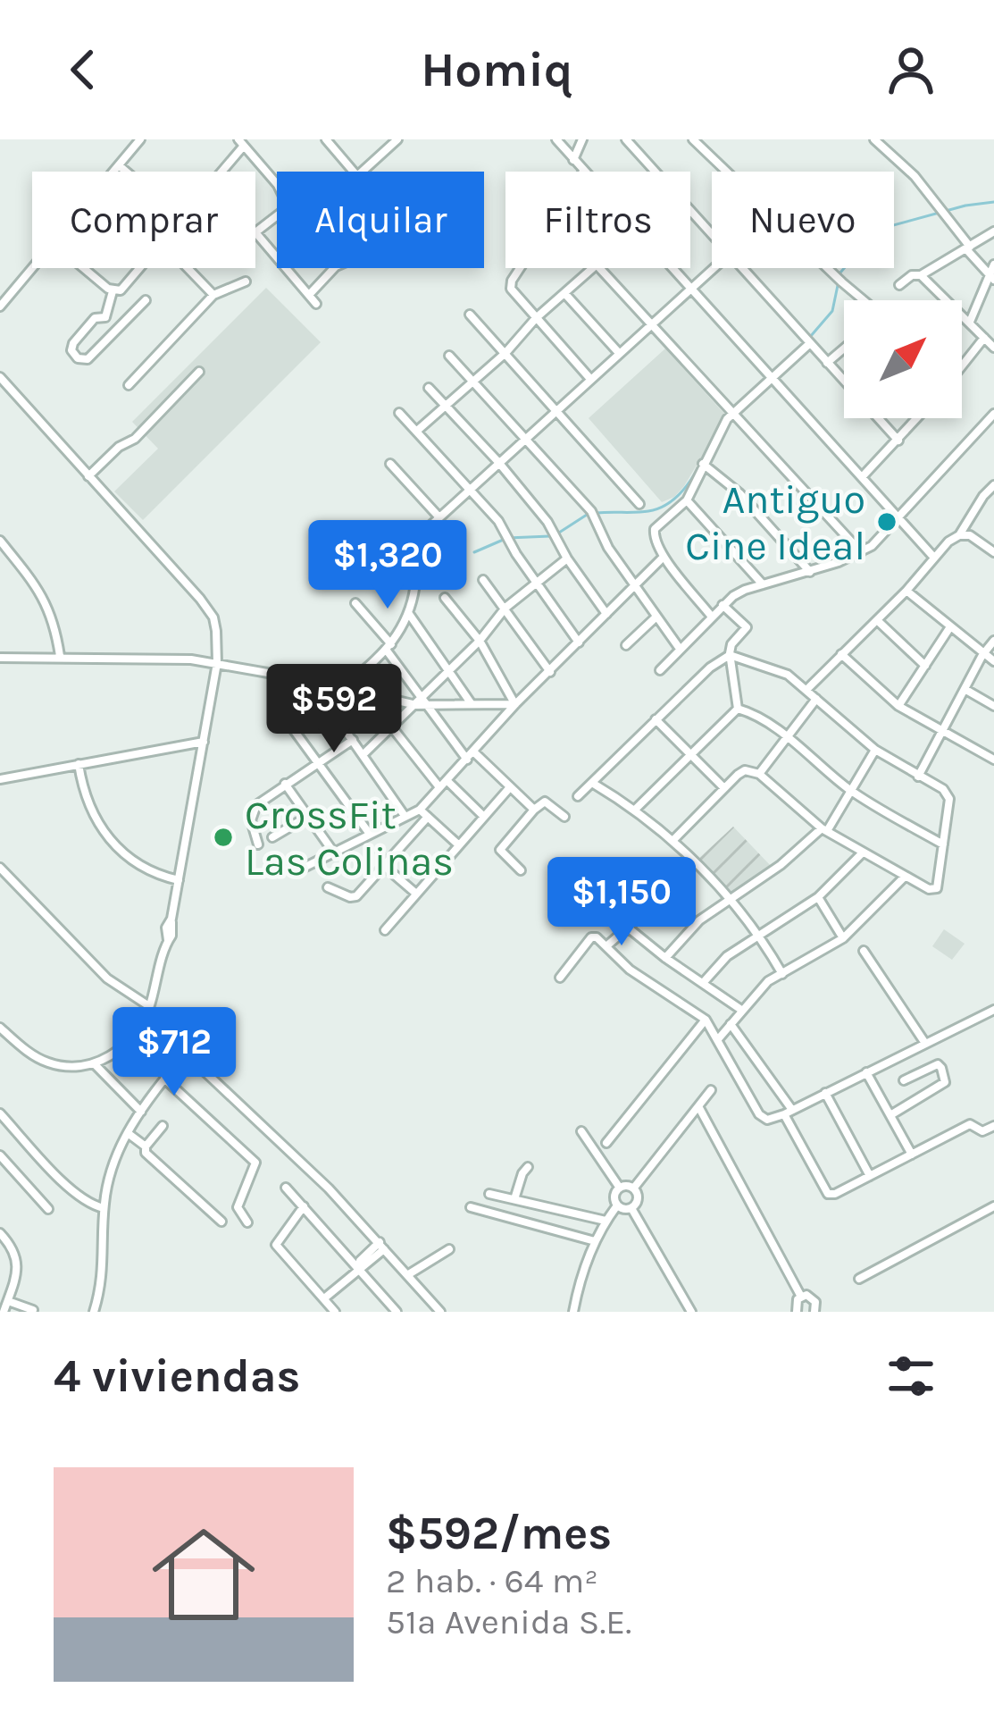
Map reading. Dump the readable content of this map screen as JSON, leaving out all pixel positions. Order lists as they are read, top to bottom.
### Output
{
  "places": ["Antiguo Cine Ideal", "CrossFit Las Colinas"],
  "north": "top right",
  "page": {
    "header": "Homiq",
    "chip": [
      "Comprar",
      "Alquilar",
      "Filtros",
      "Nuevo"
    ],
    "price": [
      "$1,320",
      "$592",
      "$1,150",
      "$712"
    ],
    "heading": "4 viviendas",
    "list": [
      {
        "name": "$592/mes",
        "note": "2 hab. · 64 m² · 51a Avenida S.E."
      }
    ]
  }
}
